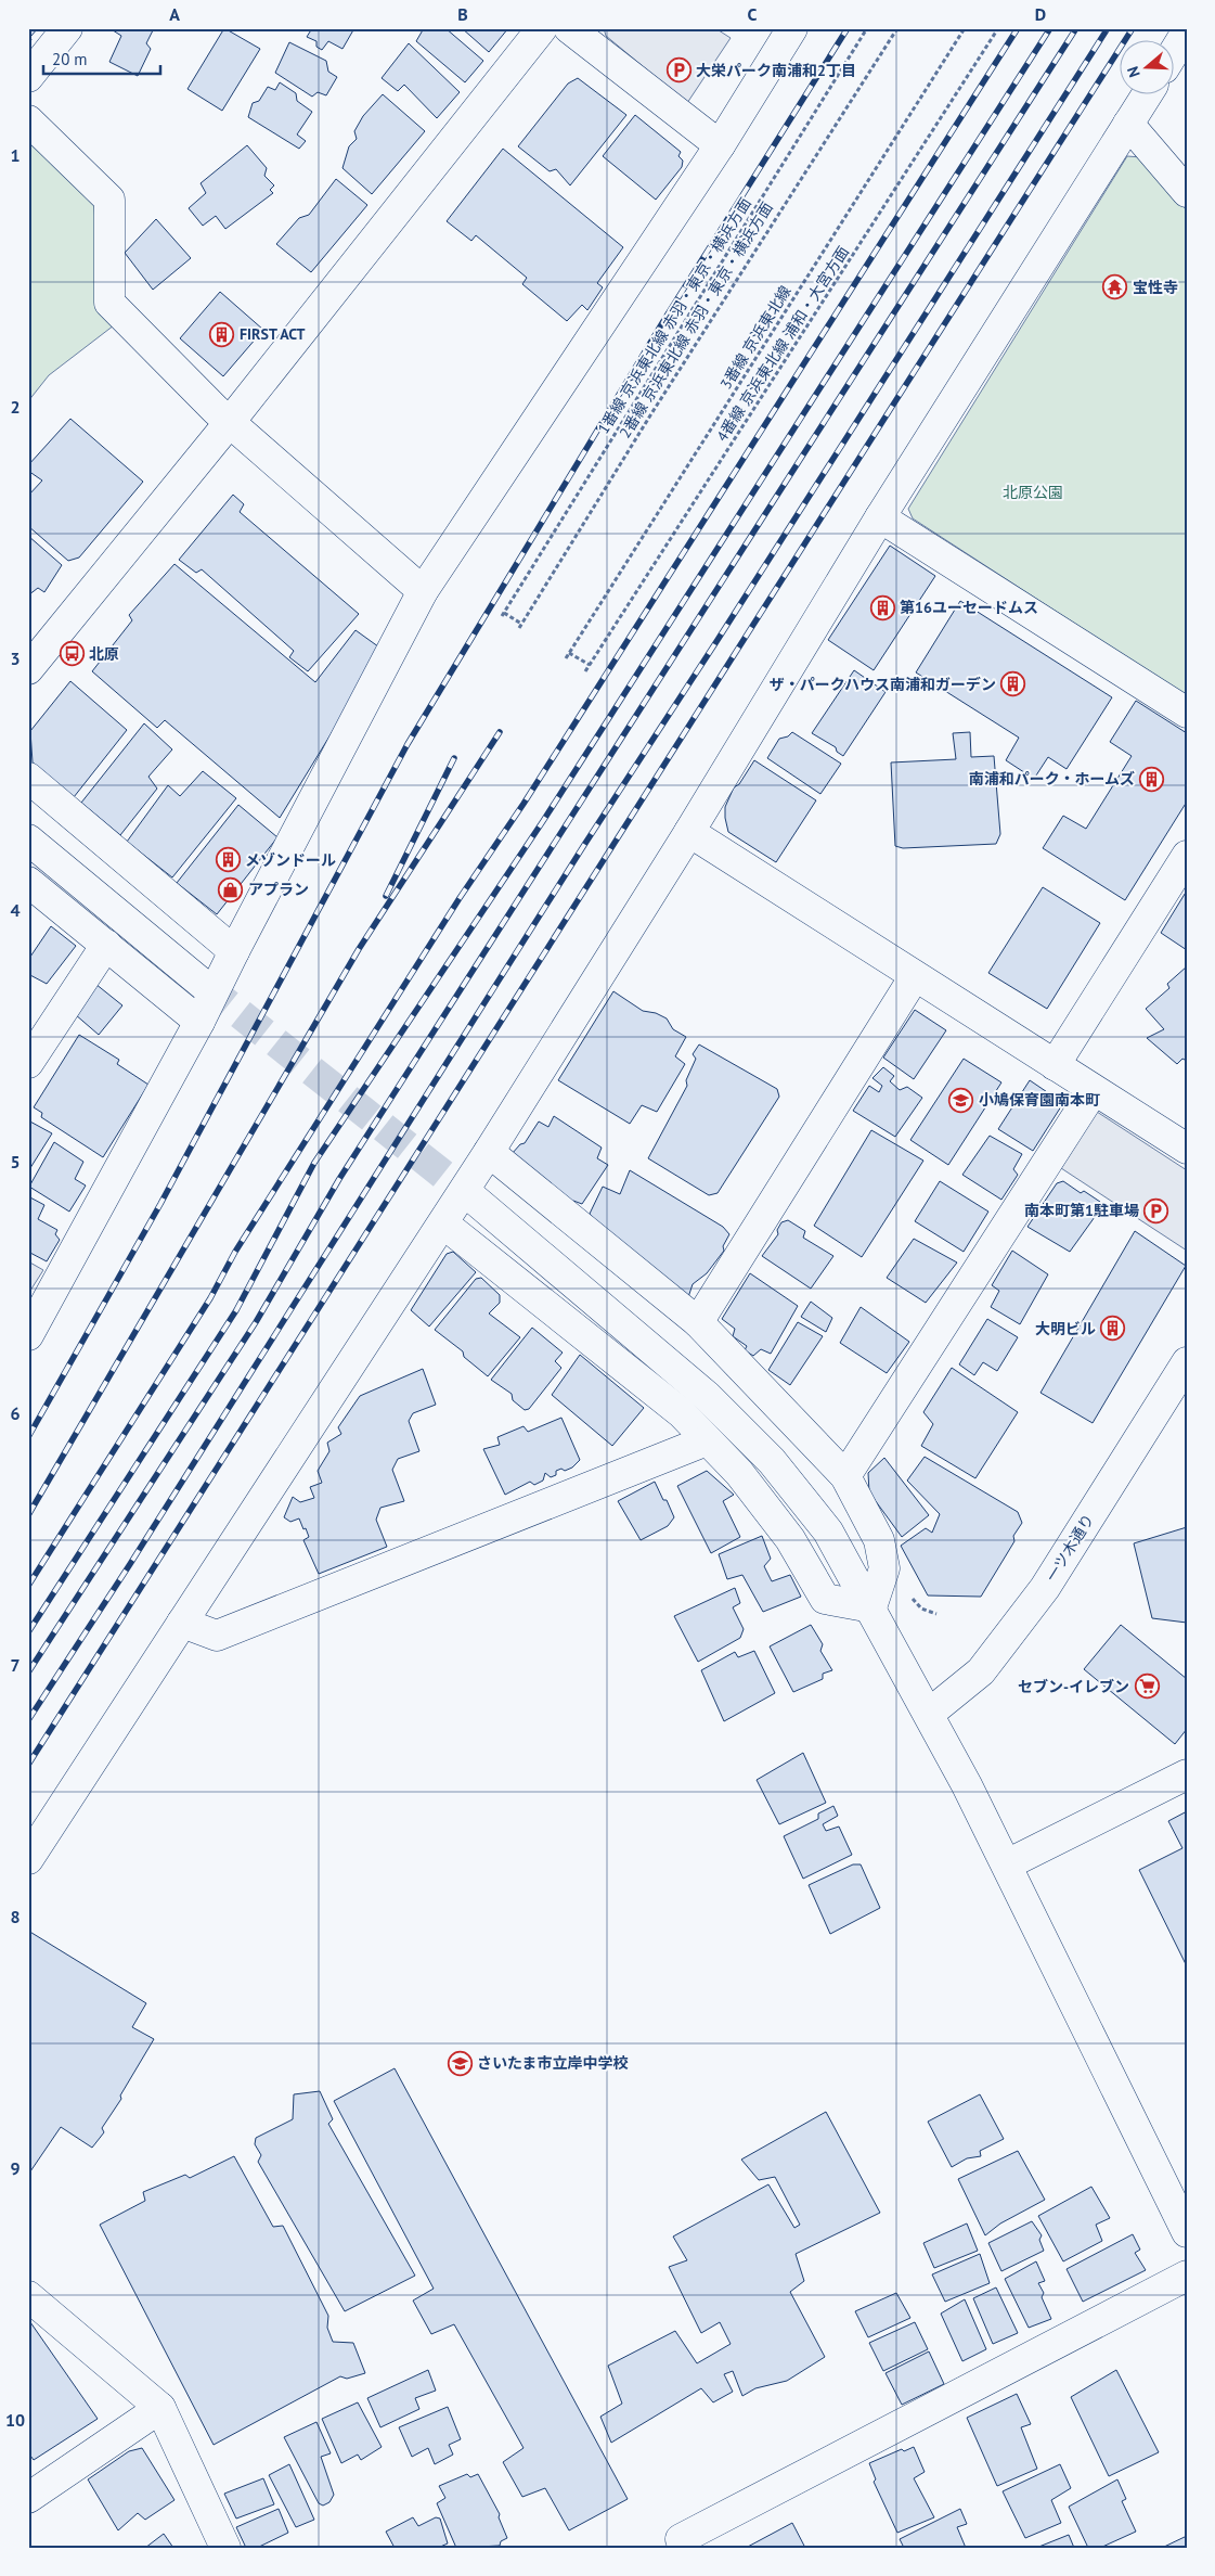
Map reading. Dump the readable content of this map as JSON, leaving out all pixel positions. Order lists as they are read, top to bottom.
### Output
{
  "streets": {
    "street": ["一ツ木通り"],
    "path": [
      "1番線 京浜東北線 赤羽・東京・横浜方面",
      "2番線 京浜東北線 赤羽・東京・横浜方面",
      "3番線 京浜東北線",
      "4番線 京浜東北線 浦和・大宮方面"
    ]
  },
  "crossings": [
    ["1番線 京浜東北線 赤羽・東京・横浜方面", "2番線 京浜東北線 赤羽・東京・横浜方面"]
  ],
  "parks": ["北原公園"],
  "places": {
    "parking": ["大栄パーク南浦和2丁目", "南本町第1駐車場"],
    "temple": ["宝性寺"],
    "building": [
      "FIRST ACT",
      "第16ユーセードムス",
      "ザ・パークハウス南浦和ガーデン",
      "南浦和パーク・ホームズ",
      "メゾンドール",
      "大明ビル"
    ],
    "bus stop": ["北原"],
    "shop": ["アプラン"],
    "school or university": ["小鳩保育園南本町", "さいたま市立岸中学校"],
    "supermarket": ["セブン-イレブン"]
  },
  "scale_bar": "20 m",
  "north": "left",
  "grid": {
    "columns": [
      "A",
      "B",
      "C",
      "D"
    ],
    "rows": [
      "1",
      "2",
      "3",
      "4",
      "5",
      "6",
      "7",
      "8",
      "9",
      "10"
    ]
  }
}
